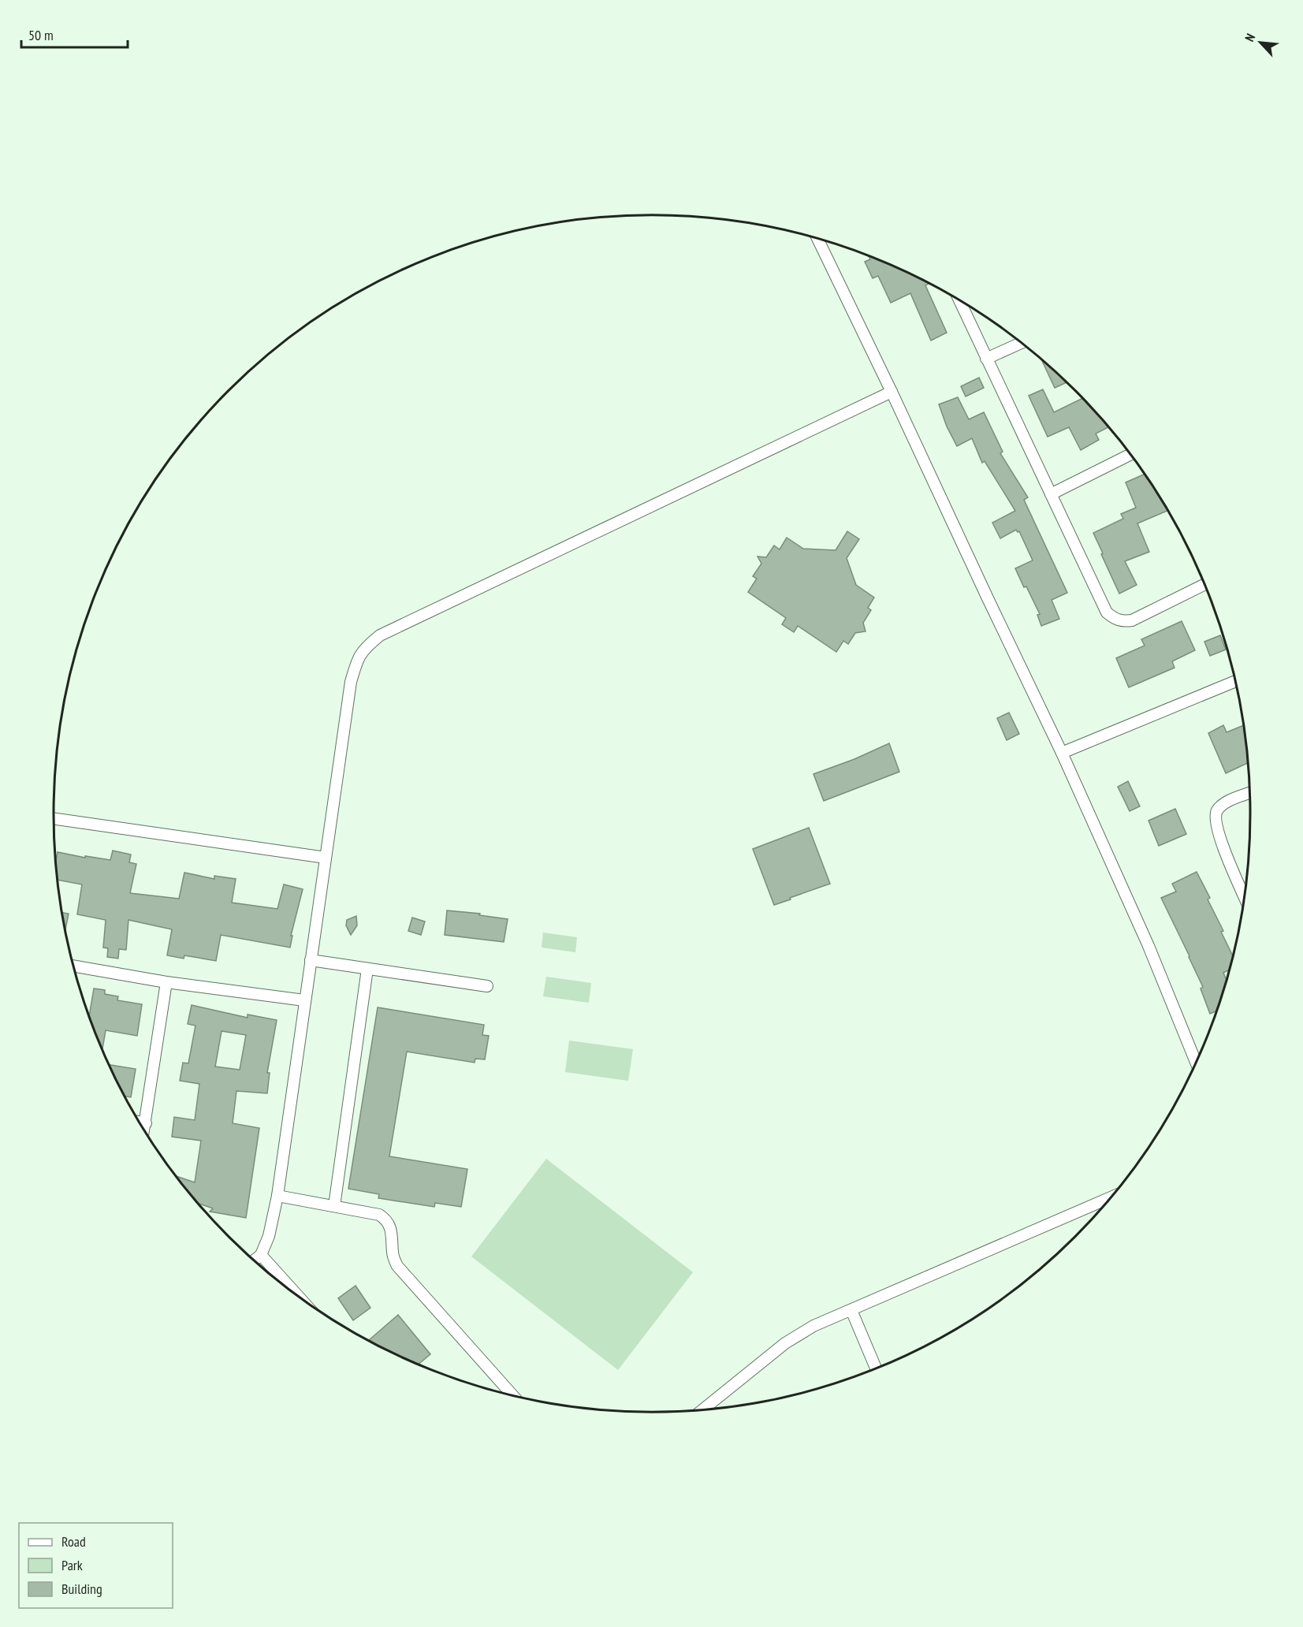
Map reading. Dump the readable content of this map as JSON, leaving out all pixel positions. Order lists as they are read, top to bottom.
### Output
{
  "legend": ["Road", "Park", "Building"],
  "scale_bar": "50 m",
  "north": "top left"
}
